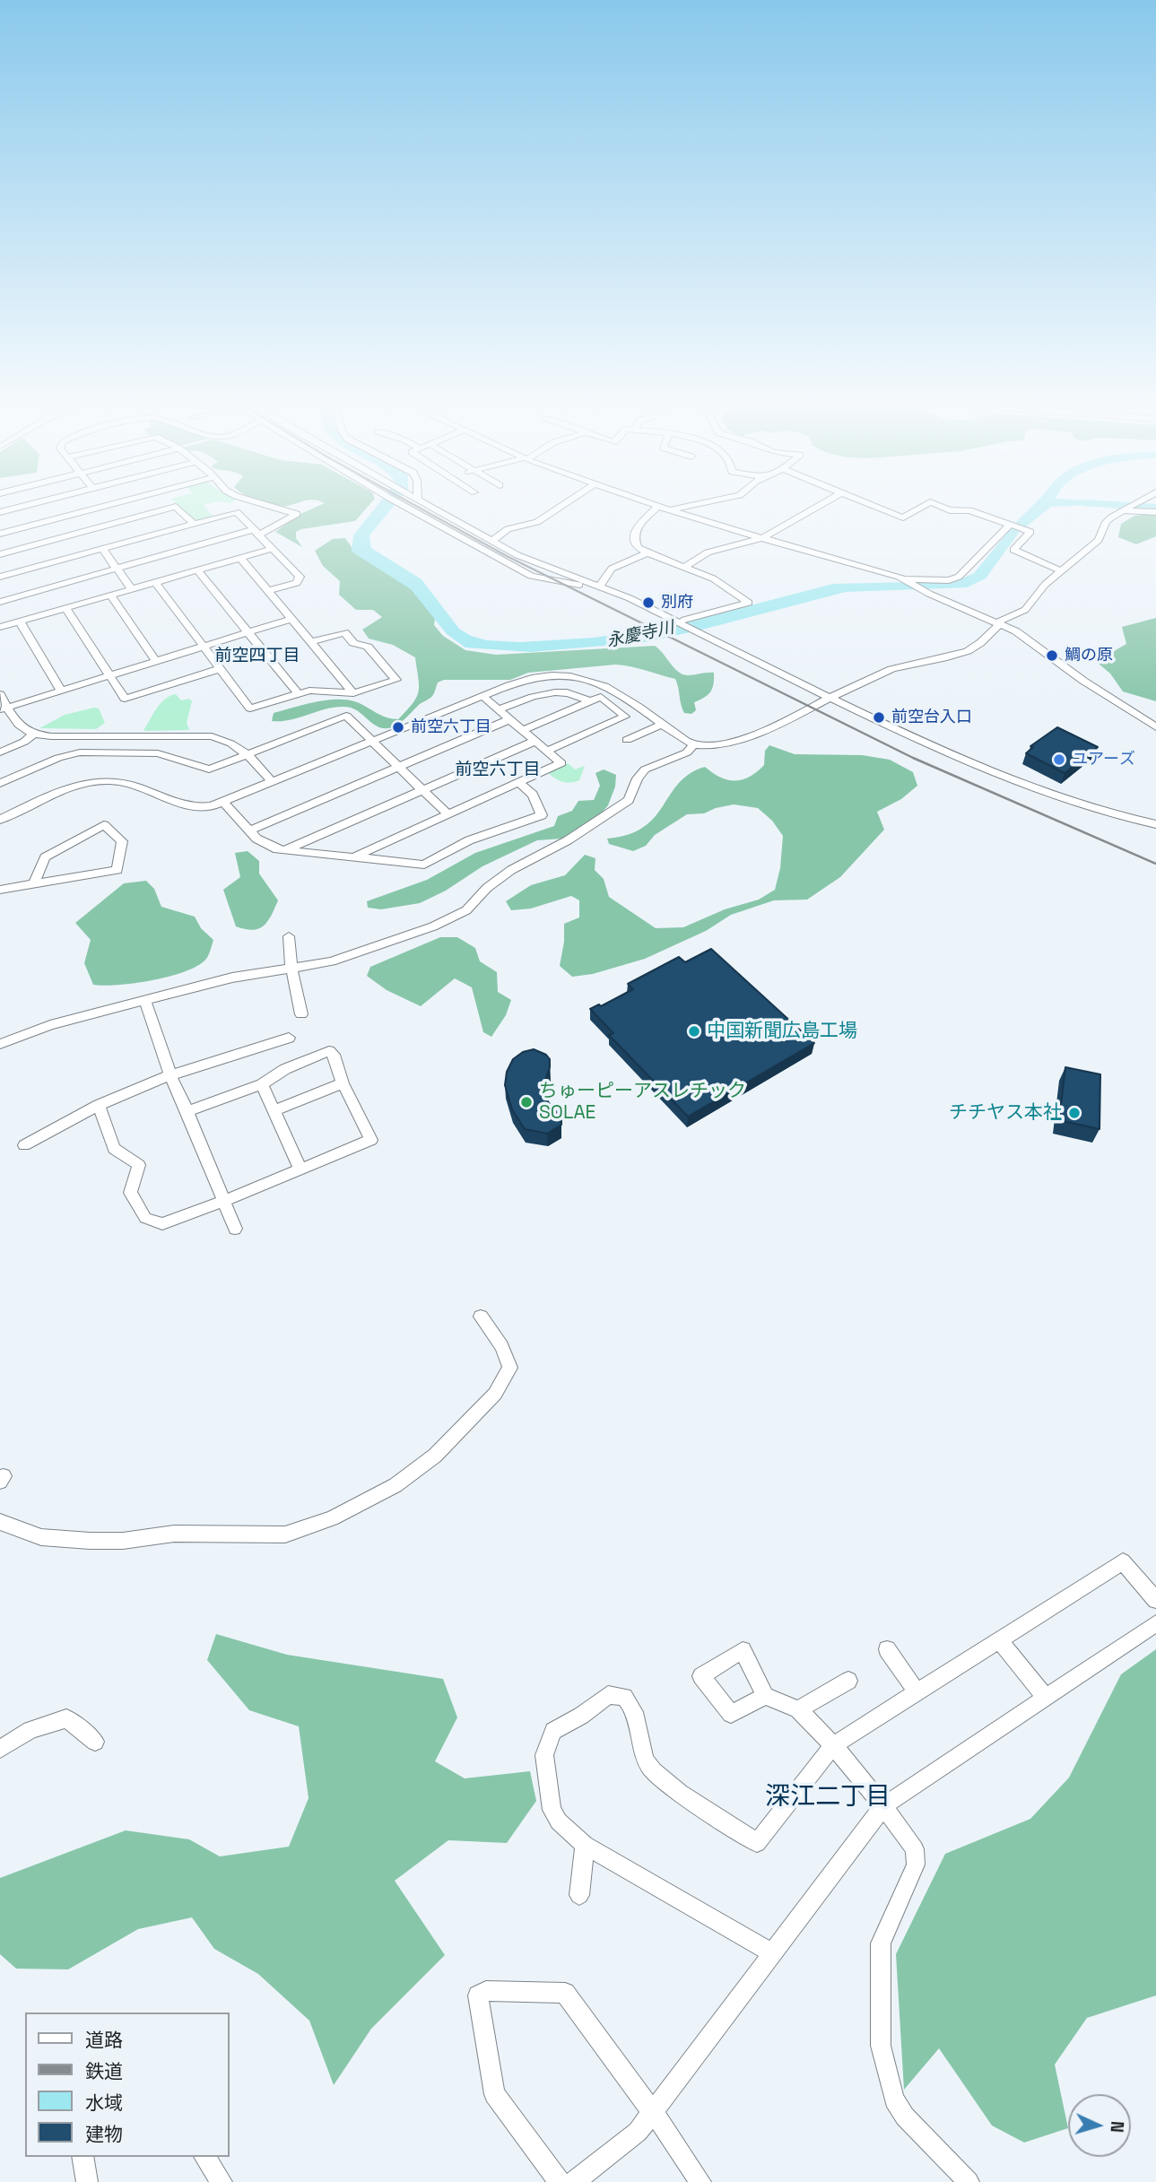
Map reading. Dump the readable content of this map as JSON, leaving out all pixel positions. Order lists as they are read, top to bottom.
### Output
{
  "districts": ["前空四丁目", "前空六丁目", "深江二丁目"],
  "water": ["永慶寺川"],
  "places": [
    "別府",
    "鯛の原",
    "前空台入口",
    "前空六丁目",
    "ユアーズ",
    "中国新聞広島工場",
    "ちゅーピーアスレチック SOLAE",
    "チチヤス本社"
  ],
  "legend": [
    "道路",
    "鉄道",
    "水域",
    "建物"
  ],
  "north": "right"
}
